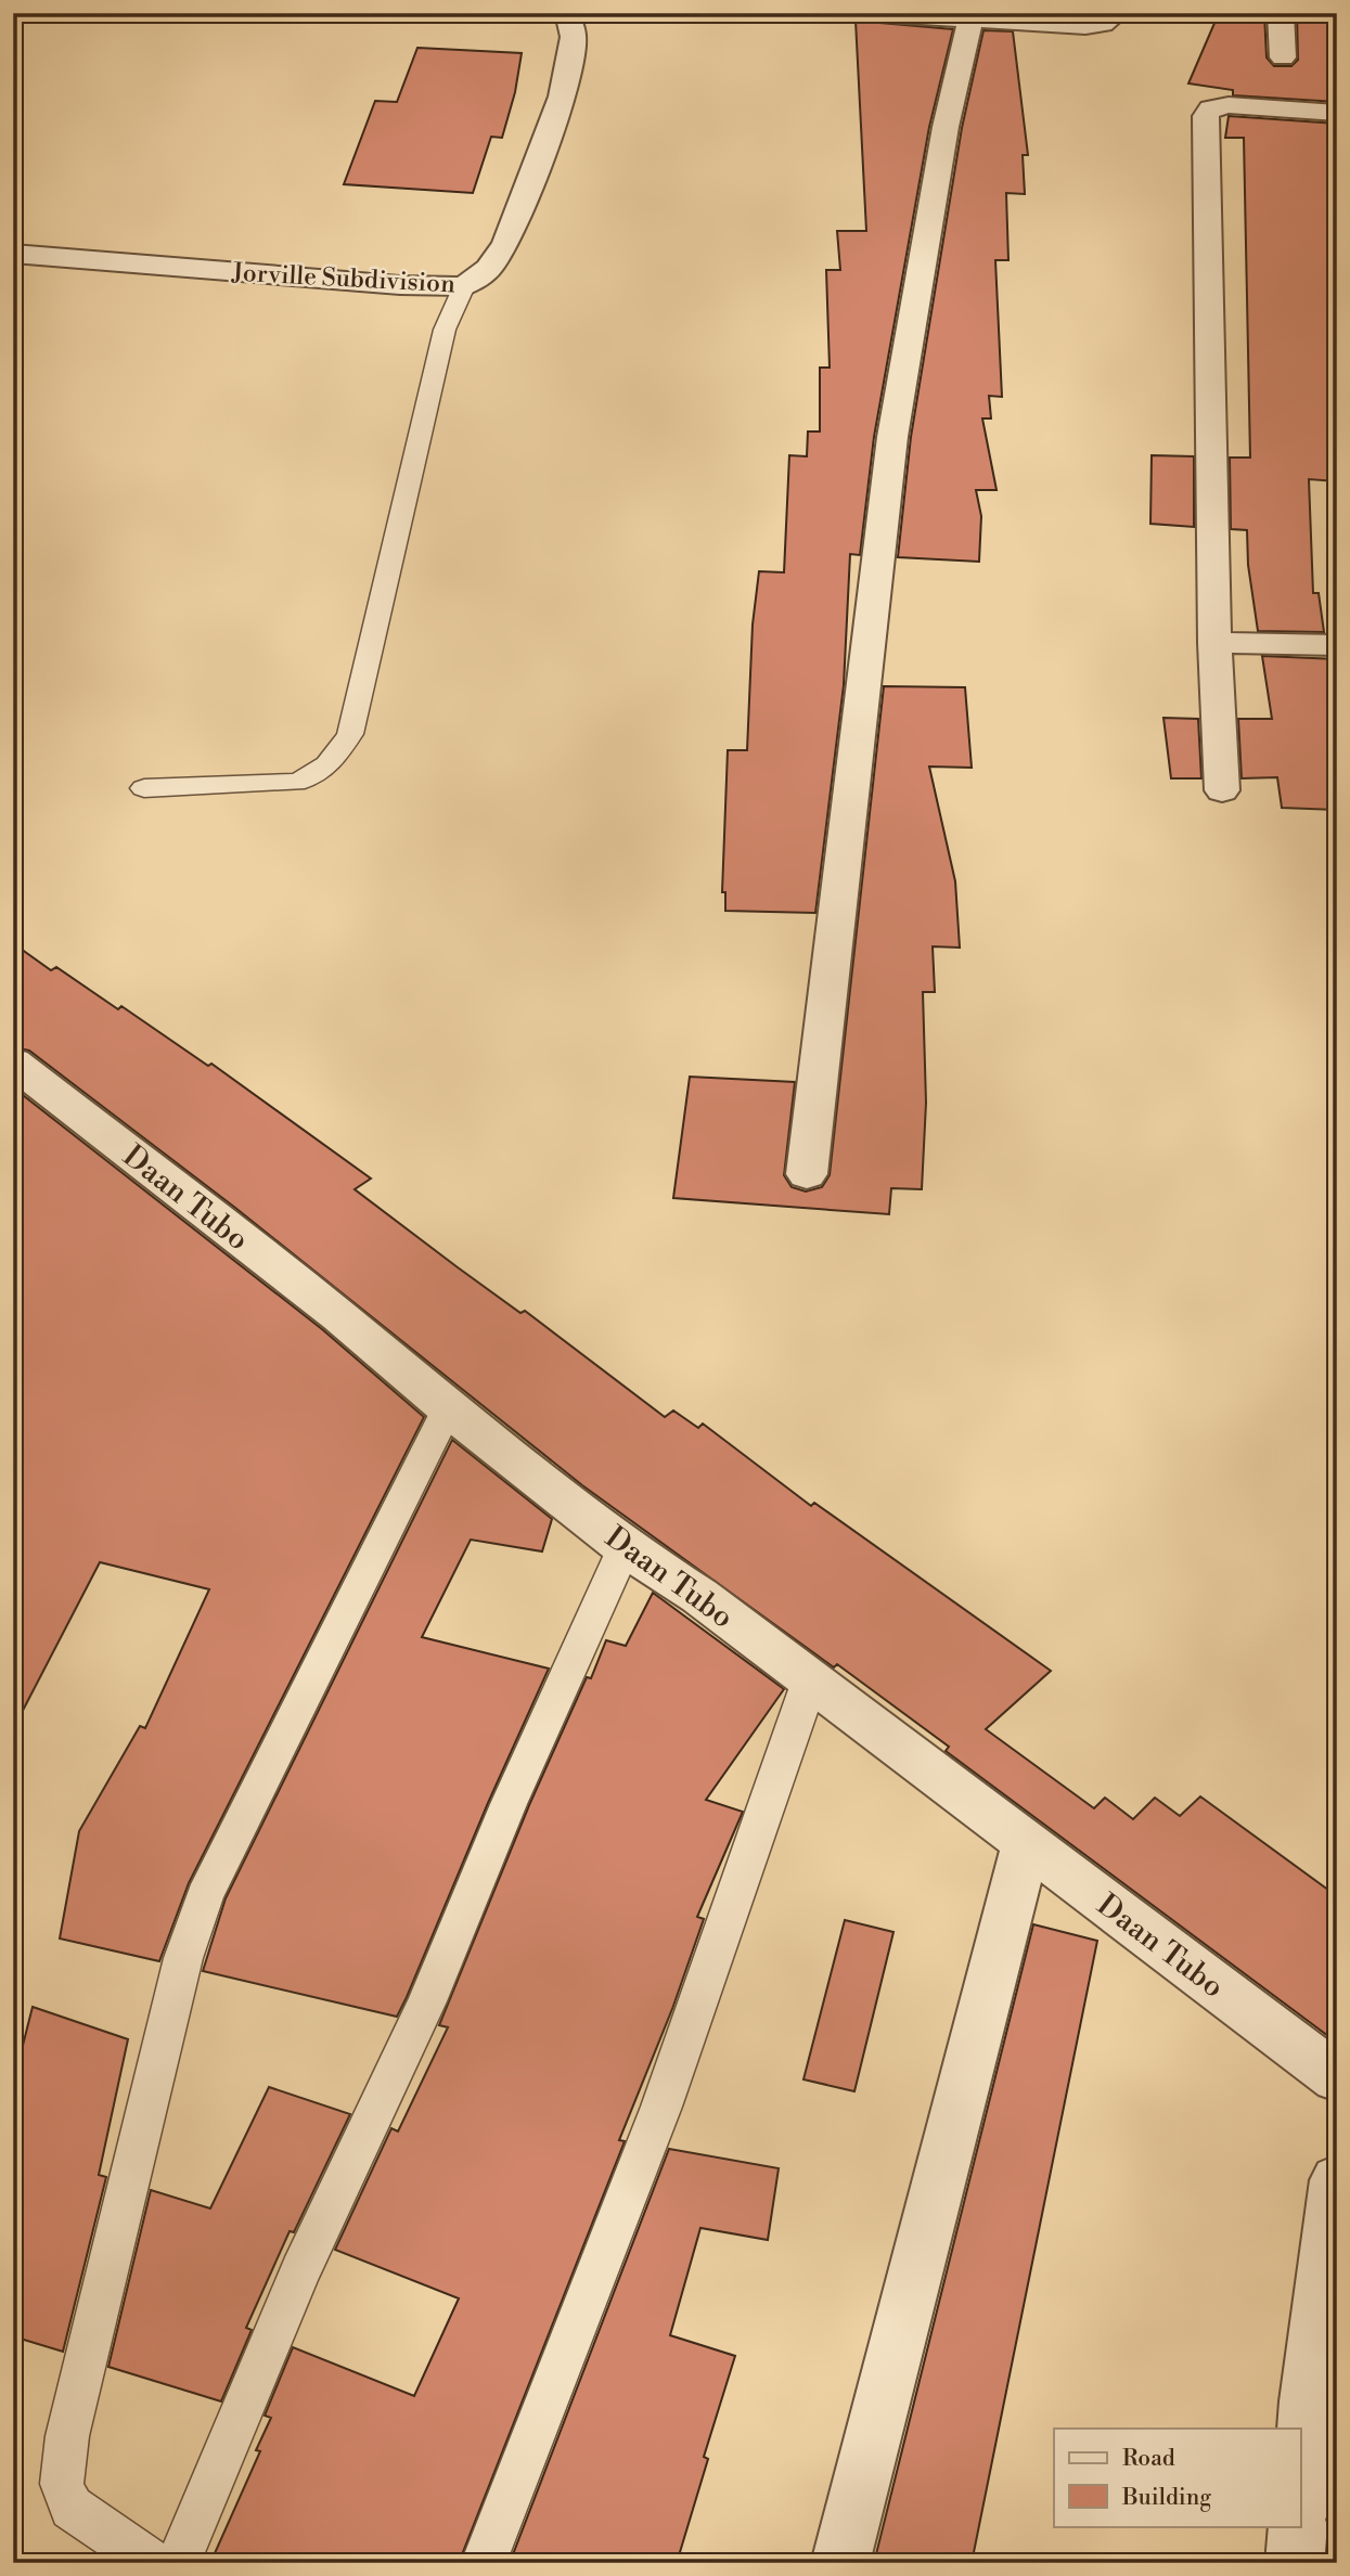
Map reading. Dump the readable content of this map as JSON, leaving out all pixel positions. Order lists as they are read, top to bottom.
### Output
{
  "streets": {
    "street": ["Jorville Subdivision", "Daan Tubo"]
  },
  "legend": ["Road", "Building"]
}
